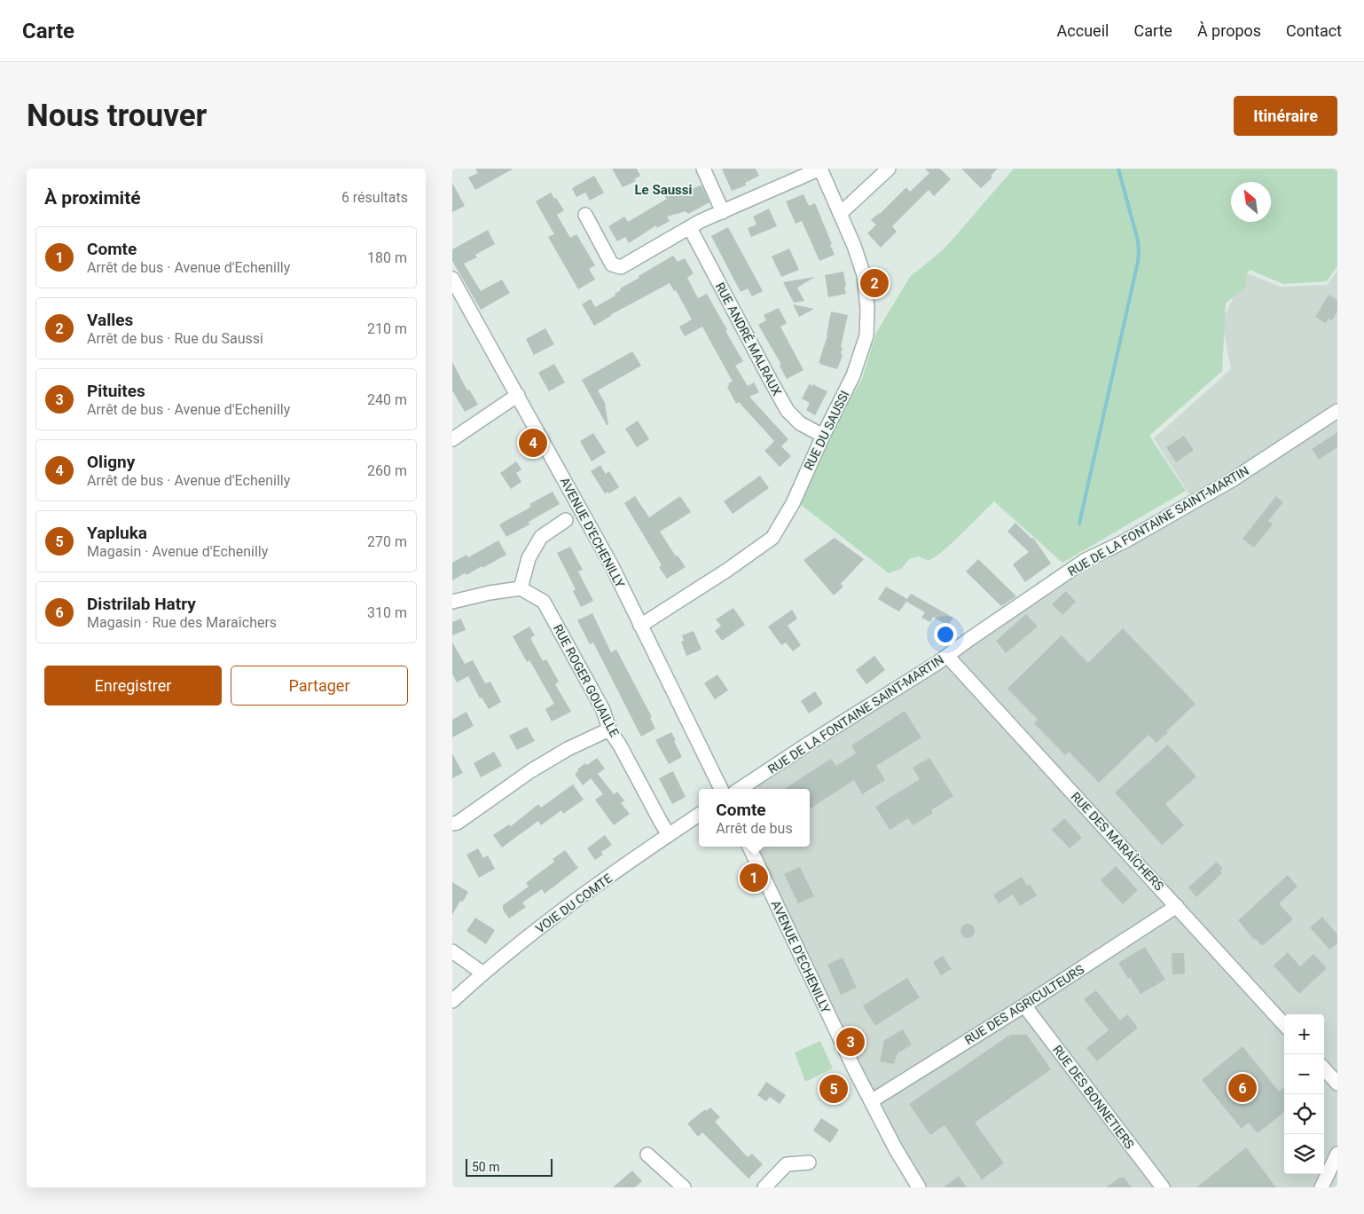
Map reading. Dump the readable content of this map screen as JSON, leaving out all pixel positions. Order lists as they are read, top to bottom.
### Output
{
  "streets": {
    "street": [
      "RUE ANDRÉ MALRAUX",
      "RUE DU SAUSSI",
      "RUE DE LA FONTAINE SAINT-MARTIN",
      "AVENUE D'ECHENILLY",
      "RUE ROGER GOUAILLE",
      "RUE DES MARAÎCHERS",
      "VOIE DU COMTE",
      "RUE DES AGRICULTEURS",
      "RUE DES BONNETIERS"
    ]
  },
  "crossings": [
    ["RUE ANDRÉ MALRAUX", "RUE DU SAUSSI"],
    ["RUE DU SAUSSI", "AVENUE D'ECHENILLY"],
    ["RUE DE LA FONTAINE SAINT-MARTIN", "RUE DES MARAÎCHERS"],
    ["AVENUE D'ECHENILLY", "RUE DES AGRICULTEURS"],
    ["RUE ROGER GOUAILLE", "VOIE DU COMTE"],
    ["RUE DES MARAÎCHERS", "RUE DES AGRICULTEURS"],
    ["RUE DES AGRICULTEURS", "RUE DES BONNETIERS"]
  ],
  "districts": ["Le Saussi"],
  "scale_bar": "50 m",
  "north": "top left",
  "page": {
    "header": "Carte",
    "nav": [
      "Accueil",
      "Carte",
      "À propos",
      "Contact"
    ],
    "buttons": [
      "Itinéraire",
      ["Enregistrer", "Partager"]
    ],
    "title": "Nous trouver",
    "heading": ["À proximité", "6 résultats"],
    "list": [
      {
        "mark": "1",
        "name": "Comte",
        "note": "Arrêt de bus · Avenue d'Echenilly",
        "value": "180 m"
      },
      {
        "mark": "2",
        "name": "Valles",
        "note": "Arrêt de bus · Rue du Saussi",
        "value": "210 m"
      },
      {
        "mark": "3",
        "name": "Pituites",
        "note": "Arrêt de bus · Avenue d'Echenilly",
        "value": "240 m"
      },
      {
        "mark": "4",
        "name": "Oligny",
        "note": "Arrêt de bus · Avenue d'Echenilly",
        "value": "260 m"
      },
      {
        "mark": "5",
        "name": "Yapluka",
        "note": "Magasin · Avenue d'Echenilly",
        "value": "270 m"
      },
      {
        "mark": "6",
        "name": "Distrilab Hatry",
        "note": "Magasin · Rue des Maraîchers",
        "value": "310 m"
      }
    ],
    "pins": [
      "2",
      "4",
      "1",
      "3",
      "6",
      "5"
    ],
    "popup": ["Comte", "Arrêt de bus"],
    "map_buttons": ["+", "−"],
    "scale": "50 m"
  }
}
